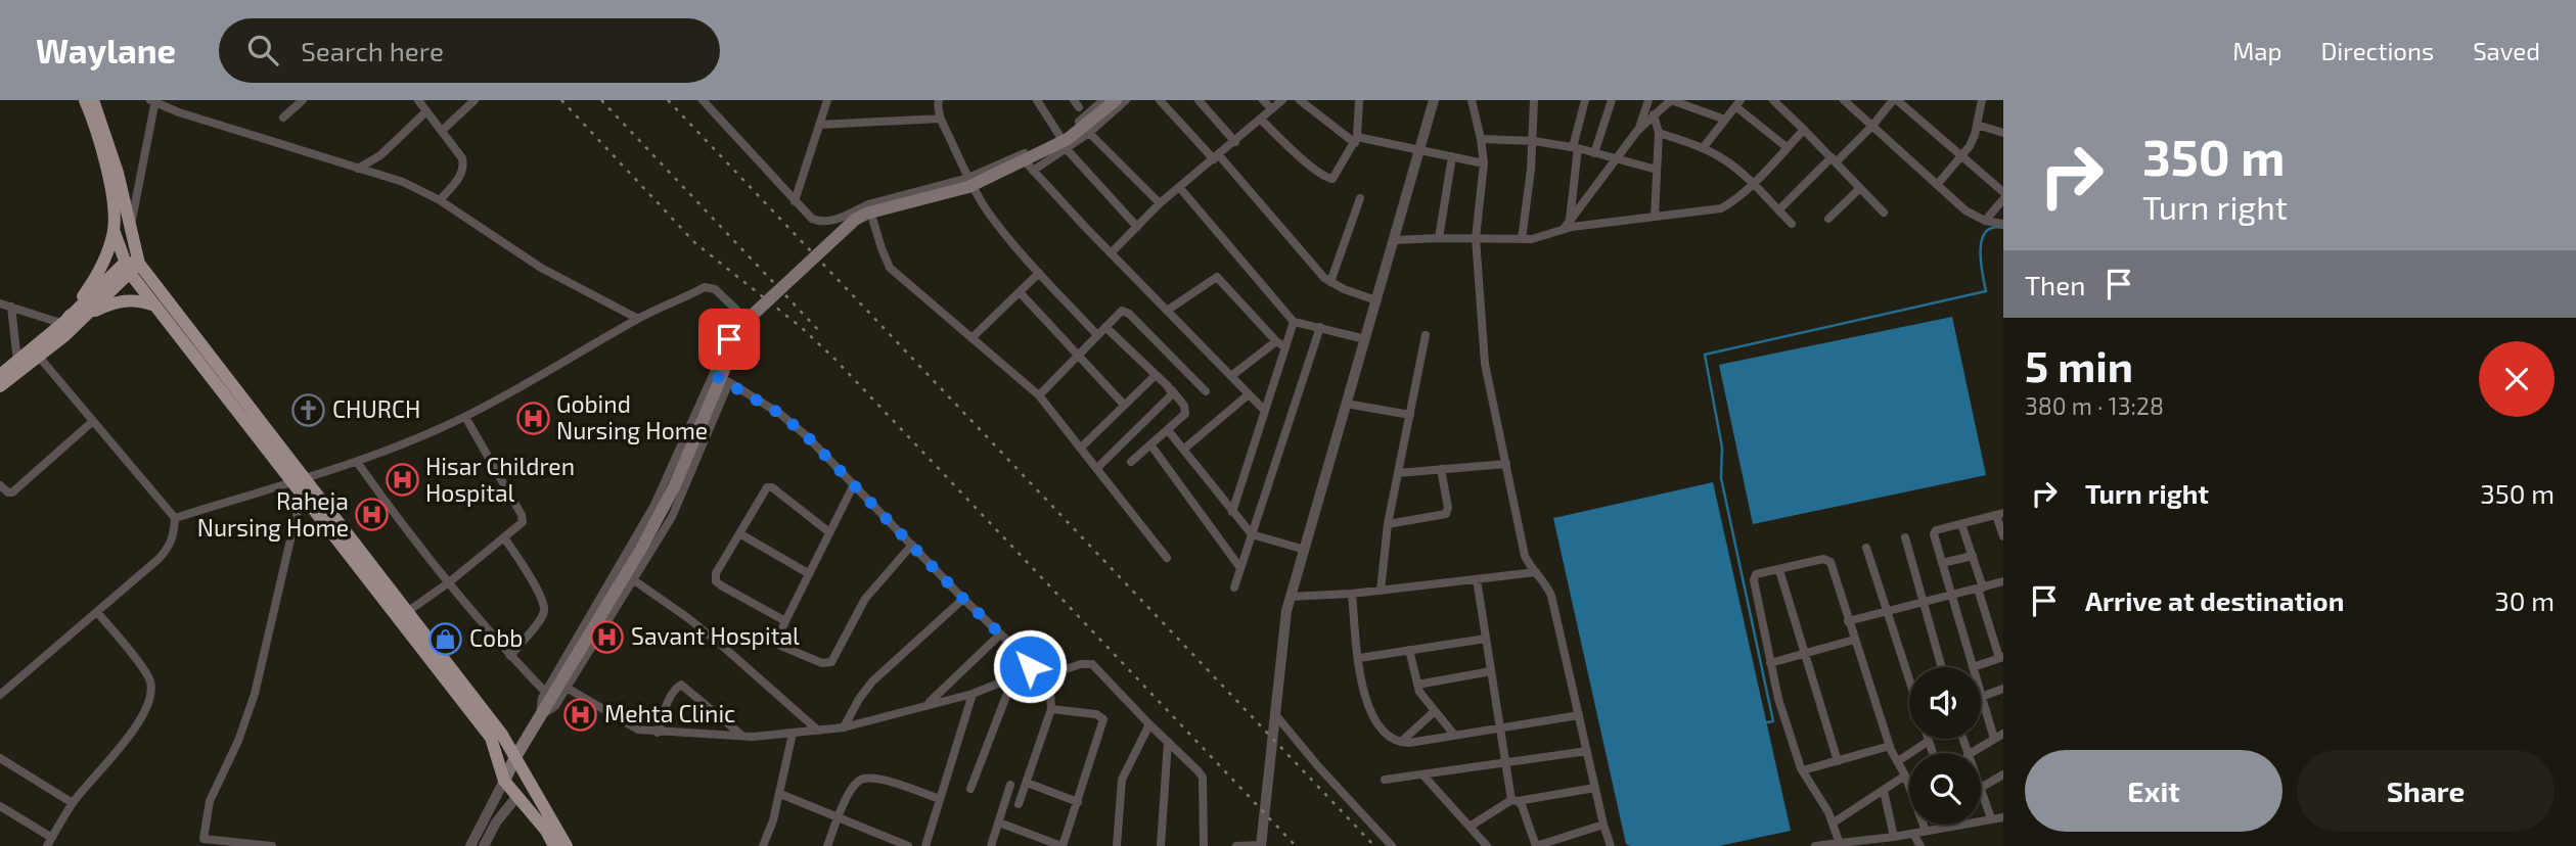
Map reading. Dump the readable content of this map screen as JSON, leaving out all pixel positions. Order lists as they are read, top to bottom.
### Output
{
  "places": {
    "church": ["CHURCH"],
    "hospital": [
      "Gobind Nursing Home",
      "Hisar Children Hospital",
      "Raheja Nursing Home",
      "Savant Hospital",
      "Mehta Clinic"
    ],
    "shop": ["Cobb"]
  },
  "page": {
    "header": "Waylane",
    "search": "Search here",
    "nav": ["Map", "Directions", "Saved"],
    "turn": ["350 m", "Turn right"],
    "then": "Then",
    "heading": ["5 min", "380 m · 13:28"],
    "list": [
      {
        "name": "Turn right",
        "value": "350 m"
      },
      {
        "name": "Arrive at destination",
        "value": "30 m"
      }
    ],
    "buttons": ["Exit", "Share"]
  }
}
